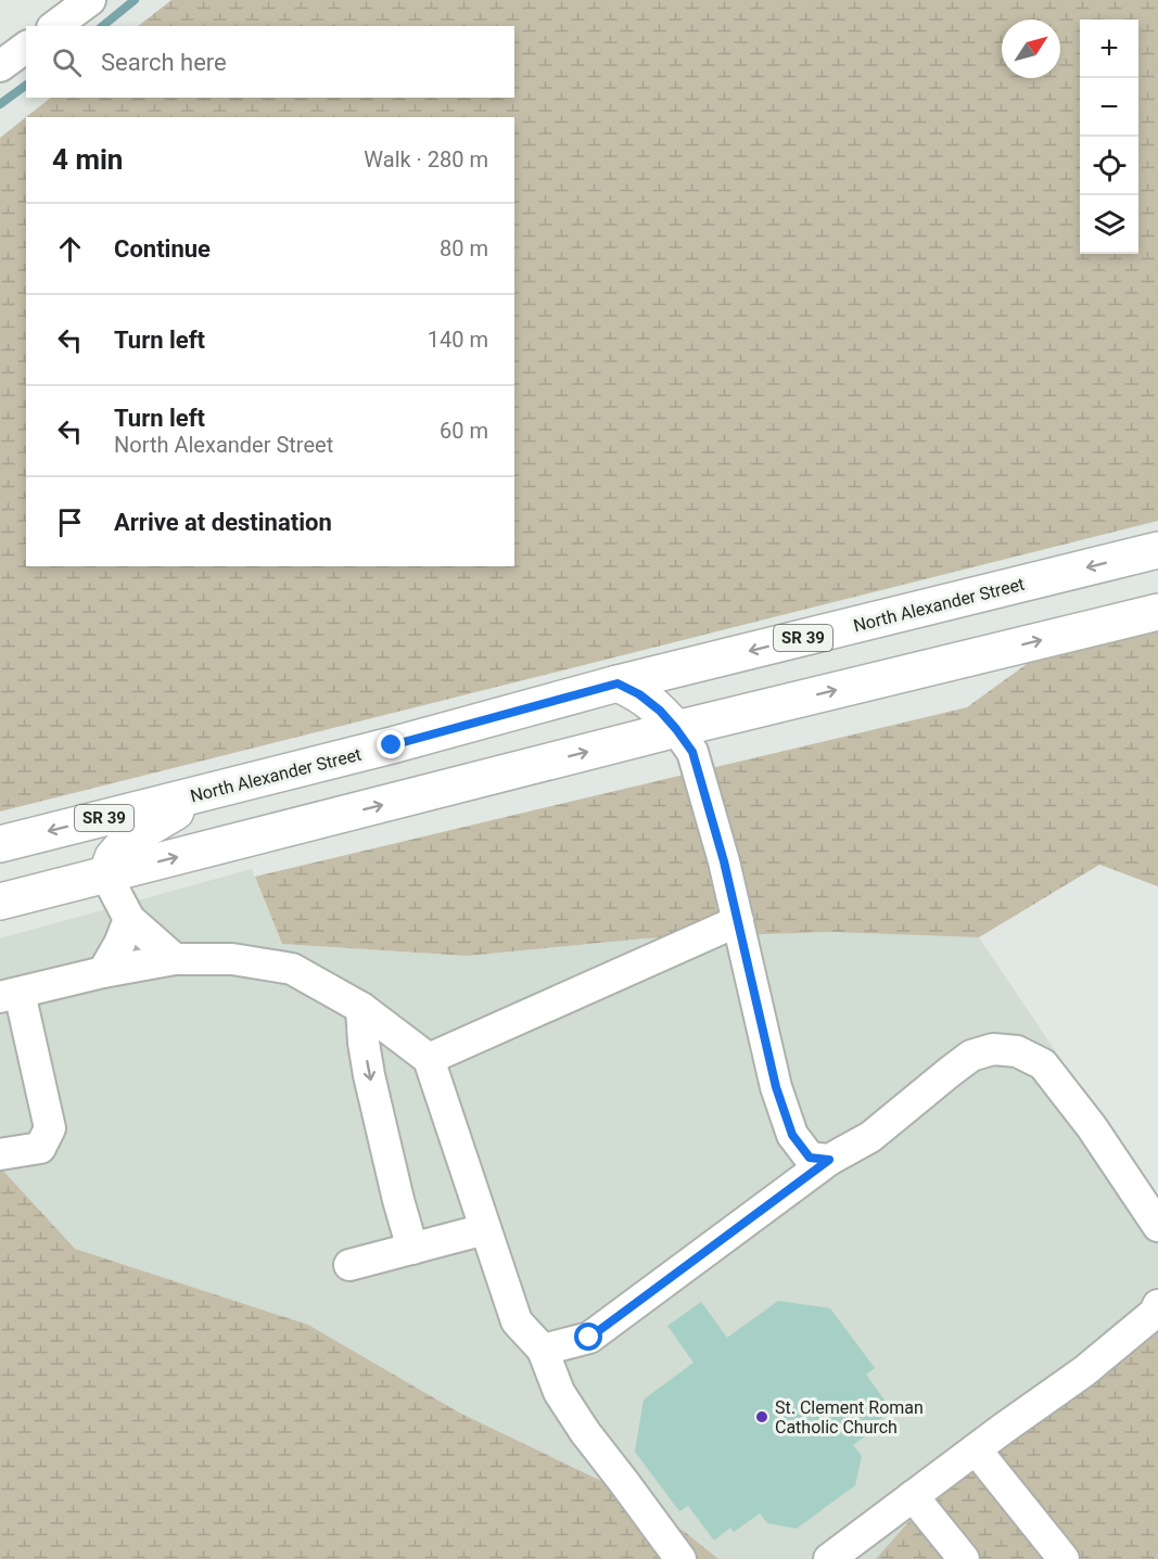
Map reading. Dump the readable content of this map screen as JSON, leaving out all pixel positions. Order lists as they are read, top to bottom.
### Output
{
  "streets": {
    "main road": ["North Alexander Street", "SR 39"]
  },
  "places": ["St. Clement Roman Catholic Church"],
  "north": "top right",
  "page": {
    "map_buttons": ["+", "−"],
    "search": "Search here",
    "heading": ["4 min", "Walk · 280 m"],
    "list": [
      ["Continue", "80 m"],
      ["Turn left", "140 m"],
      ["Turn left", "North Alexander Street", "60 m"],
      "Arrive at destination"
    ]
  }
}
